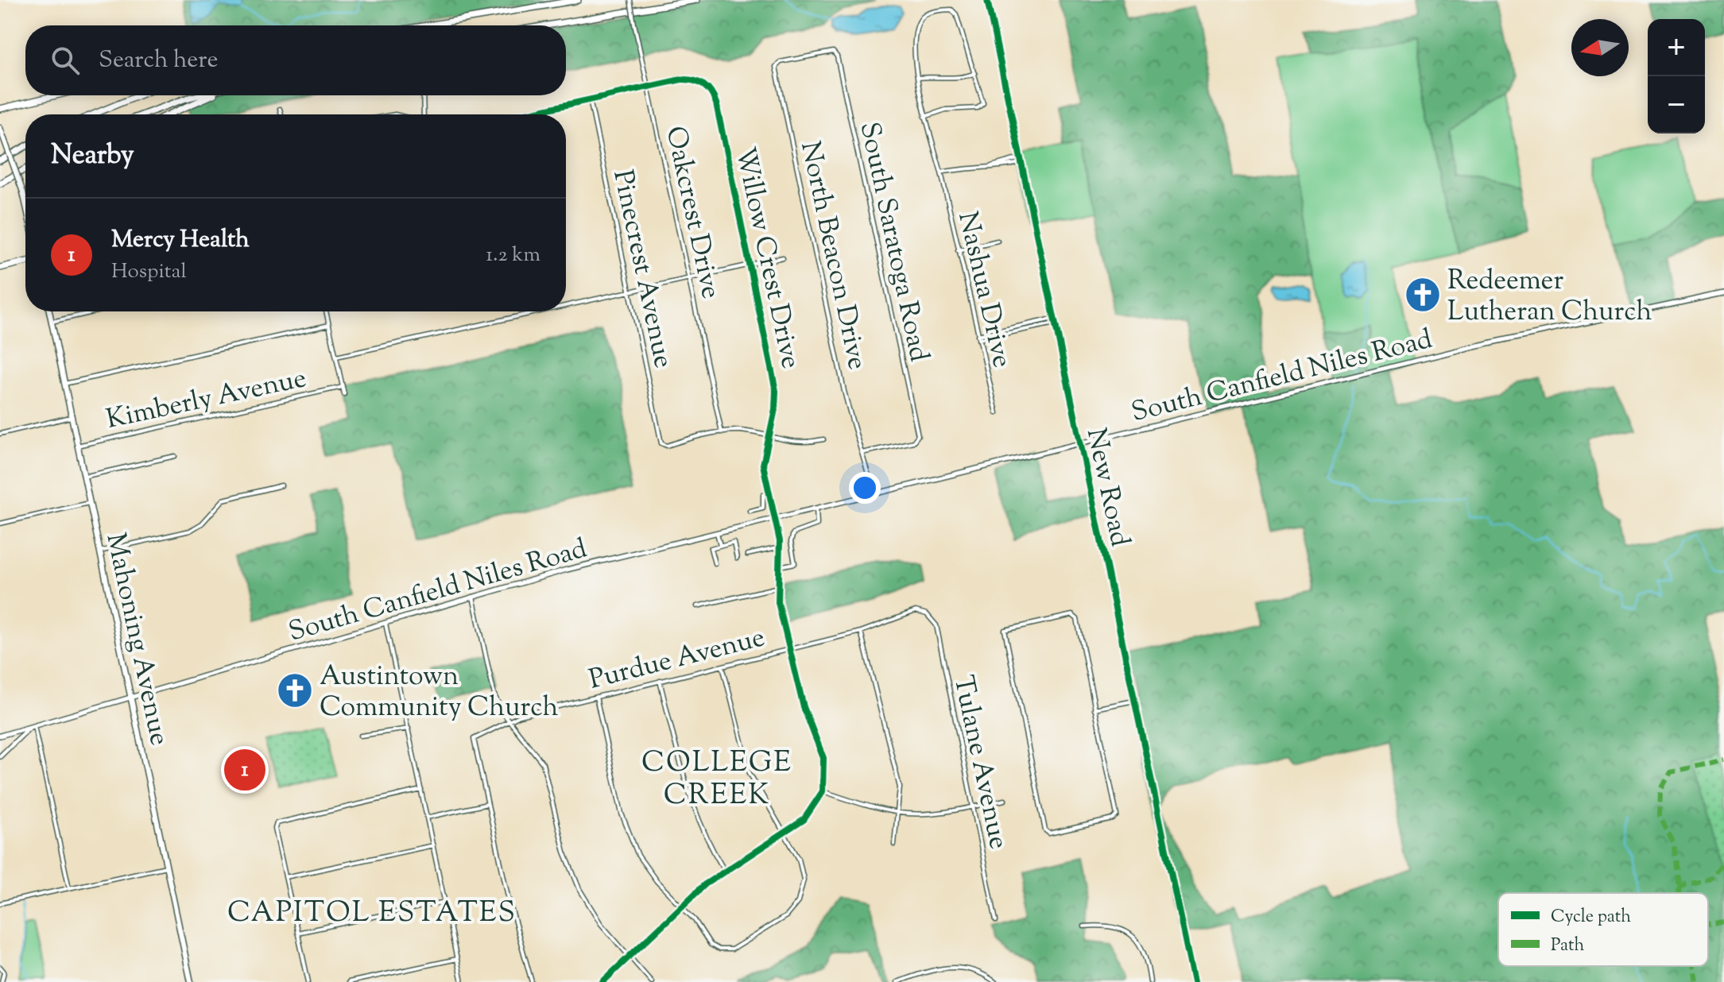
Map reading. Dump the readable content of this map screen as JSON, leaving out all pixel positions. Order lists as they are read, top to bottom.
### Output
{
  "streets": {
    "main road": ["South Canfield Niles Road", "New Road", "Mahoning Avenue"],
    "street": [
      "Oakcrest Drive",
      "South Saratoga Road",
      "North Beacon Drive",
      "Willow Crest Drive",
      "Pinecrest Avenue",
      "Nashua Drive",
      "Kimberly Avenue",
      "Purdue Avenue",
      "Tulane Avenue"
    ]
  },
  "crossings": [
    ["Oakcrest Drive", "Willow Crest Drive"],
    ["Oakcrest Drive", "Pinecrest Avenue"],
    ["South Saratoga Road", "North Beacon Drive"],
    ["North Beacon Drive", "South Canfield Niles Road"],
    ["Willow Crest Drive", "South Canfield Niles Road"],
    ["Willow Crest Drive", "Purdue Avenue"],
    ["South Canfield Niles Road", "New Road"],
    ["South Canfield Niles Road", "Mahoning Avenue"],
    ["Kimberly Avenue", "Mahoning Avenue"],
    ["Purdue Avenue", "Tulane Avenue"]
  ],
  "districts": ["COLLEGE CREEK", "CAPITOL ESTATES"],
  "places": {
    "church": ["Redeemer Lutheran Church", "Austintown Community Church"]
  },
  "legend": ["Cycle path", "Path"],
  "north": "left",
  "page": {
    "map_buttons": ["+", "−"],
    "search": "Search here",
    "heading": "Nearby",
    "list": [
      {
        "mark": "1",
        "name": "Mercy Health",
        "note": "Hospital",
        "value": "1.2 km"
      }
    ],
    "pins": "1"
  }
}
